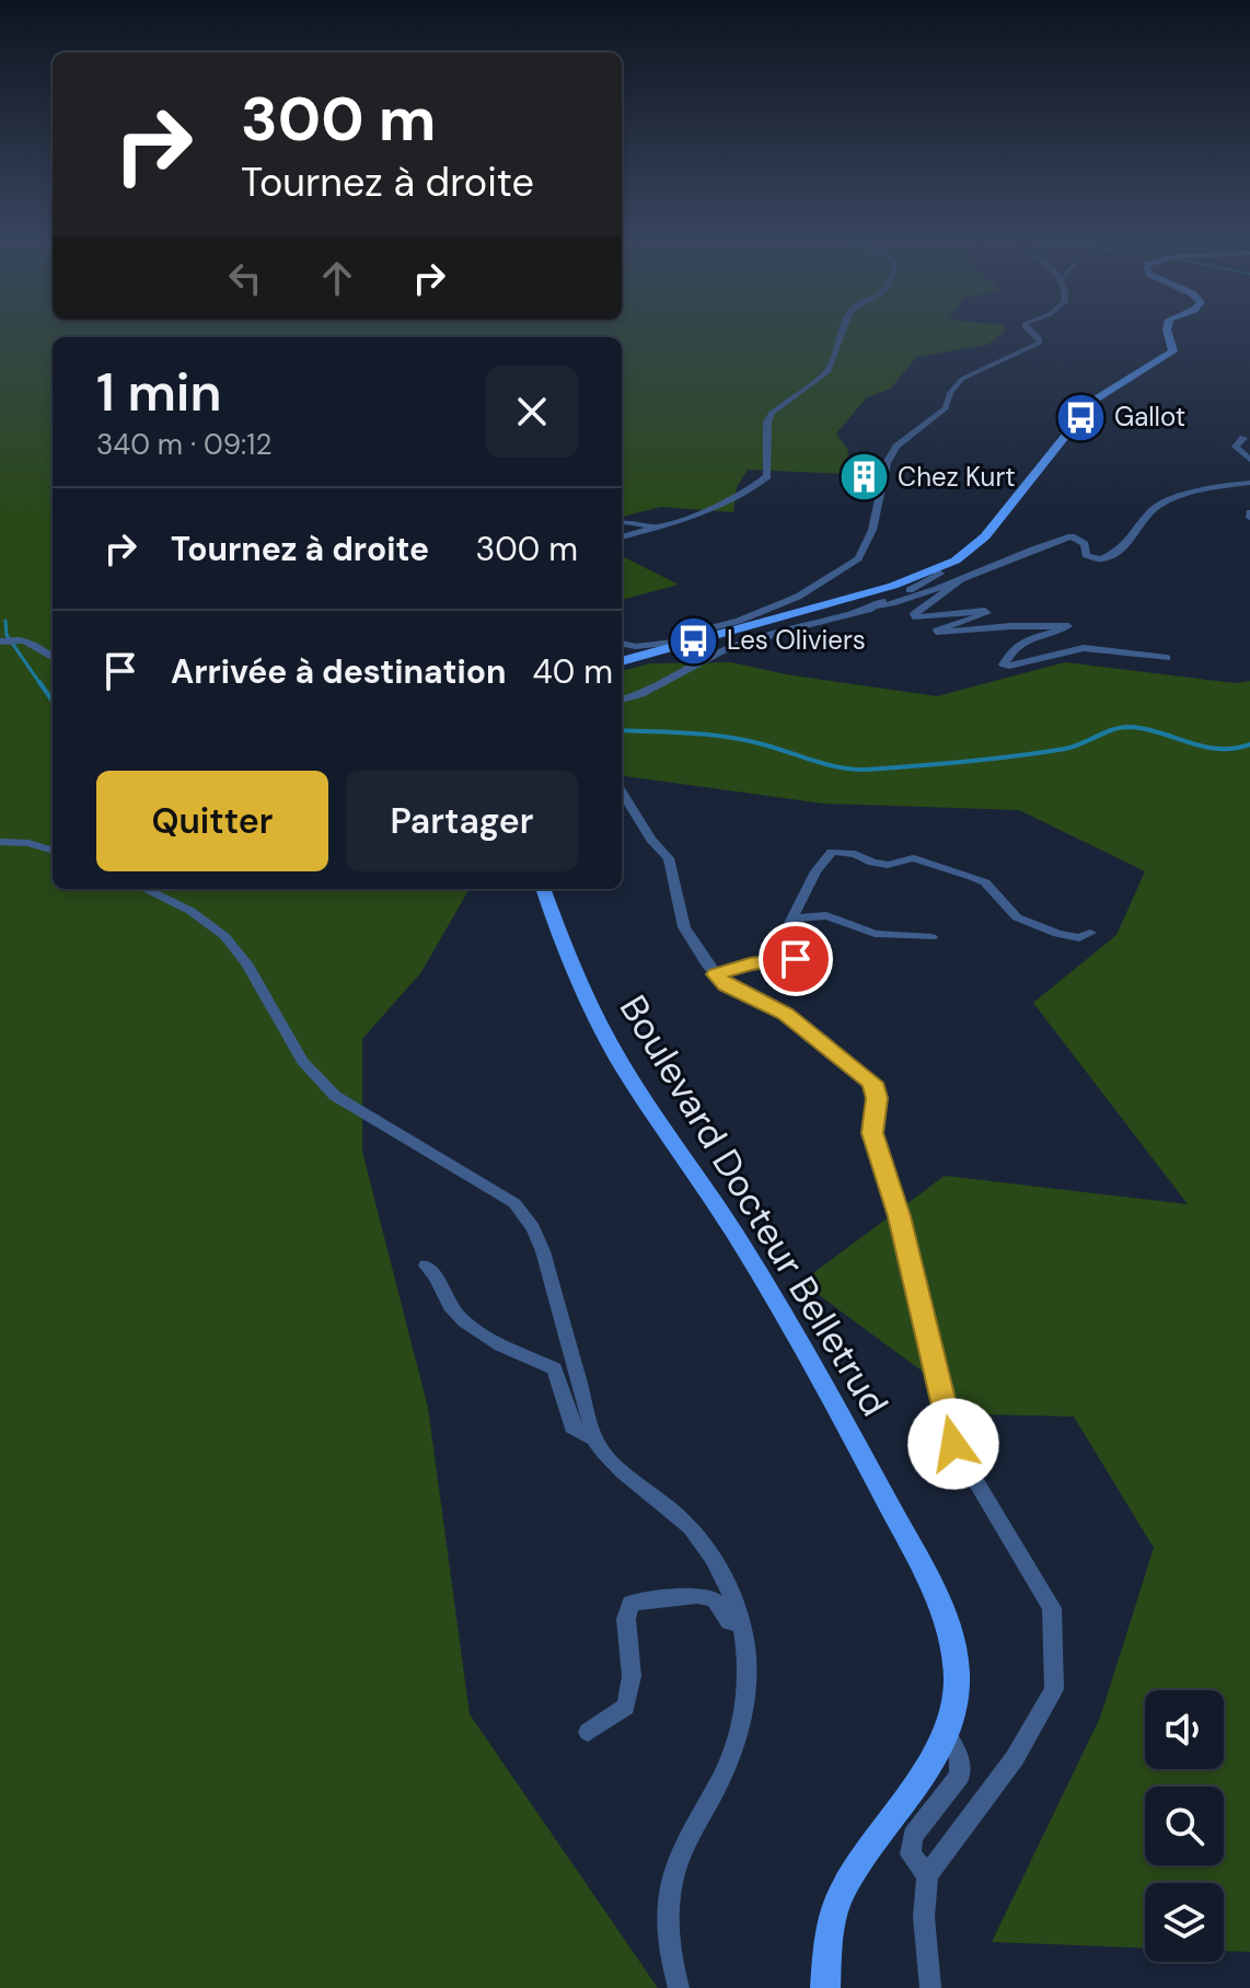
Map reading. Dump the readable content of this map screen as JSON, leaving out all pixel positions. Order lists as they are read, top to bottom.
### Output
{
  "streets": {
    "main road": ["Boulevard Docteur Belletrud"]
  },
  "places": {
    "bus stop": ["Gallot", "Les Oliviers"],
    "building": ["Chez Kurt"]
  },
  "page": {
    "turn": ["300 m", "Tournez à droite"],
    "heading": ["1 min", "340 m · 09:12"],
    "list": [
      {
        "name": "Tournez à droite",
        "value": "300 m"
      },
      {
        "name": "Arrivée à destination",
        "value": "40 m"
      }
    ],
    "buttons": ["Quitter", "Partager"]
  }
}
